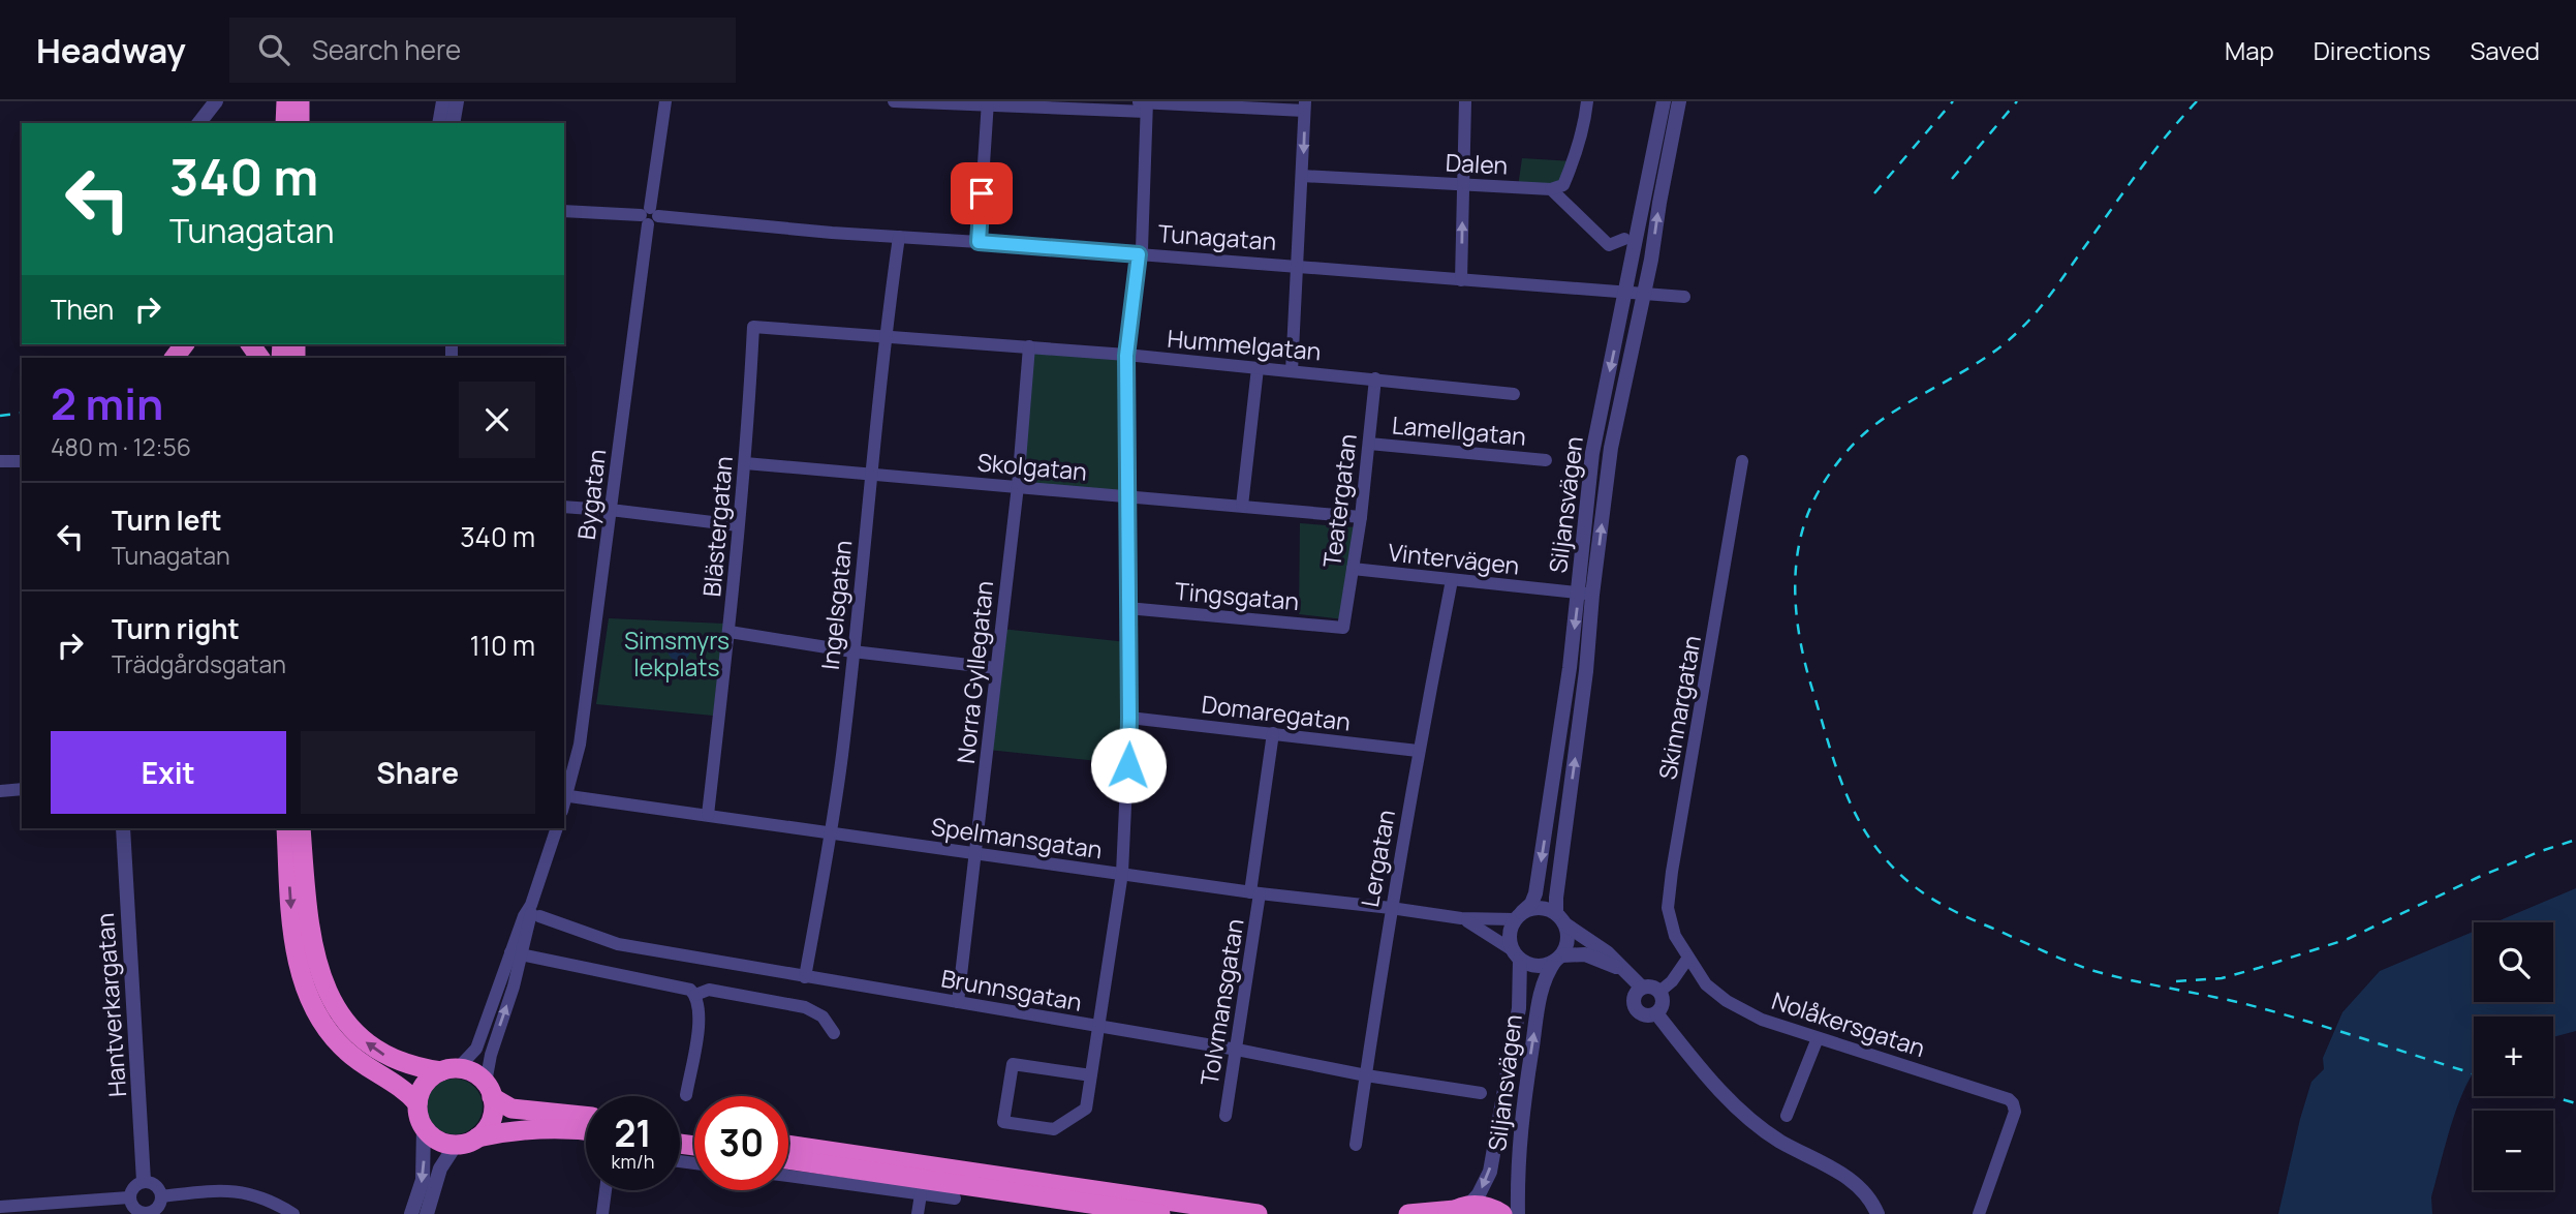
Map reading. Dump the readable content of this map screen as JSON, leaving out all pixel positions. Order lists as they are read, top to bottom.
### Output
{
  "streets": {
    "street": [
      "Dalen",
      "Tunagatan",
      "Hummelgatan",
      "Lamellgatan",
      "Skolgatan",
      "Bygatan",
      "Teatergatan",
      "Siljansvägen",
      "Blästergatan",
      "Vintervägen",
      "Tingsgatan",
      "Ingelsgatan",
      "Norra Gyllegatan",
      "Skinnargatan",
      "Domaregatan",
      "Spelmansgatan",
      "Lergatan",
      "Brunnsgatan",
      "Tolvmansgatan",
      "Hantverkargatan",
      "Nolåkersgatan"
    ]
  },
  "crossings": [
    ["Tunagatan", "Bygatan"],
    ["Tunagatan", "Siljansvägen"],
    ["Tunagatan", "Ingelsgatan"],
    ["Hummelgatan", "Teatergatan"],
    ["Hummelgatan", "Blästergatan"],
    ["Hummelgatan", "Ingelsgatan"],
    ["Hummelgatan", "Norra Gyllegatan"],
    ["Lamellgatan", "Teatergatan"],
    ["Skolgatan", "Teatergatan"],
    ["Skolgatan", "Blästergatan"],
    ["Skolgatan", "Ingelsgatan"],
    ["Skolgatan", "Norra Gyllegatan"],
    ["Bygatan", "Spelmansgatan"],
    ["Teatergatan", "Vintervägen"],
    ["Teatergatan", "Tingsgatan"],
    ["Siljansvägen", "Vintervägen"],
    ["Siljansvägen", "Spelmansgatan"],
    ["Blästergatan", "Spelmansgatan"],
    ["Vintervägen", "Lergatan"],
    ["Ingelsgatan", "Spelmansgatan"],
    ["Ingelsgatan", "Brunnsgatan"],
    ["Norra Gyllegatan", "Spelmansgatan"],
    ["Norra Gyllegatan", "Brunnsgatan"],
    ["Skinnargatan", "Nolåkersgatan"],
    ["Domaregatan", "Lergatan"],
    ["Domaregatan", "Tolvmansgatan"],
    ["Spelmansgatan", "Lergatan"],
    ["Spelmansgatan", "Tolvmansgatan"],
    ["Lergatan", "Brunnsgatan"],
    ["Brunnsgatan", "Tolvmansgatan"]
  ],
  "parks": ["Simsmyrs lekplats"],
  "page": {
    "header": "Headway",
    "search": "Search here",
    "nav": ["Map", "Directions", "Saved"],
    "turn": ["340 m", "Tunagatan"],
    "then": "Then",
    "heading": ["2 min", "480 m · 12:56"],
    "list": [
      {
        "name": "Turn left",
        "note": "Tunagatan",
        "value": "340 m"
      },
      {
        "name": "Turn right",
        "note": "Trädgårdsgatan",
        "value": "110 m"
      }
    ],
    "buttons": ["Exit", "Share"],
    "map_buttons": ["+", "−"],
    "speed": "21 km/h",
    "limit": "30"
  }
}
